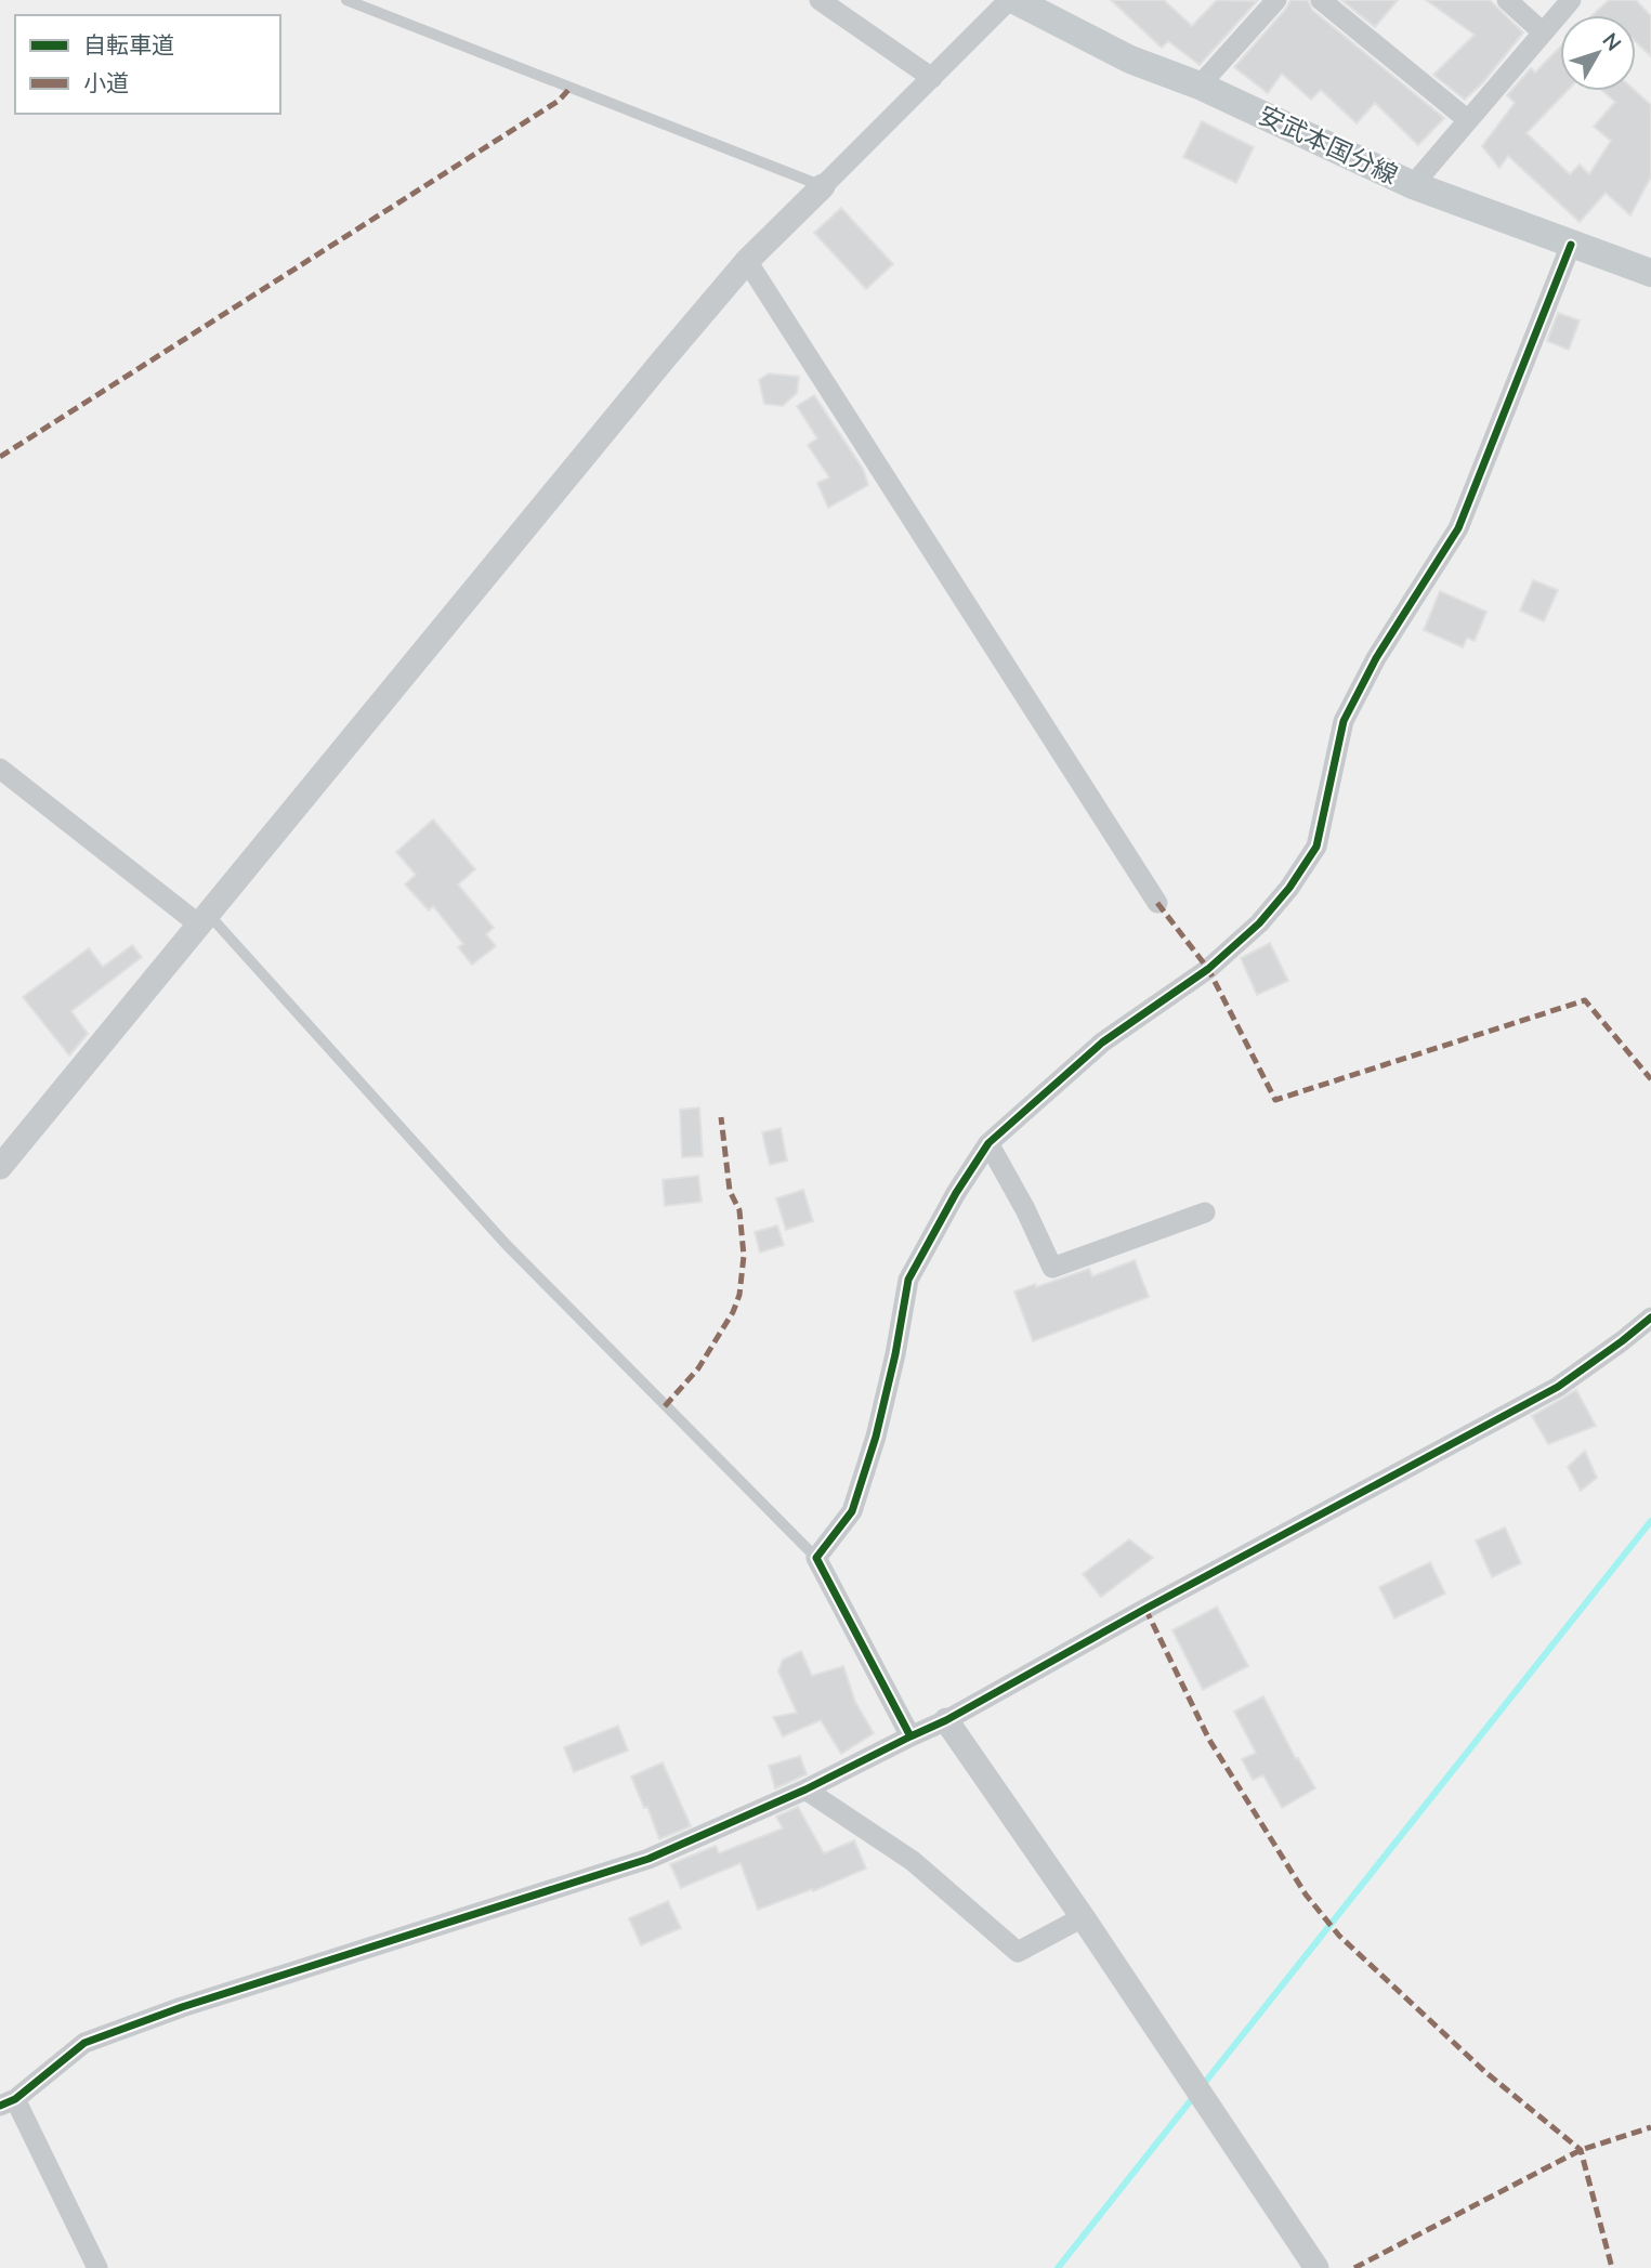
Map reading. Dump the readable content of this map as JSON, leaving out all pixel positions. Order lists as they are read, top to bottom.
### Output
{
  "streets": {
    "main road": ["安武本国分線"]
  },
  "legend": ["自転車道", "小道"],
  "north": "top right"
}
